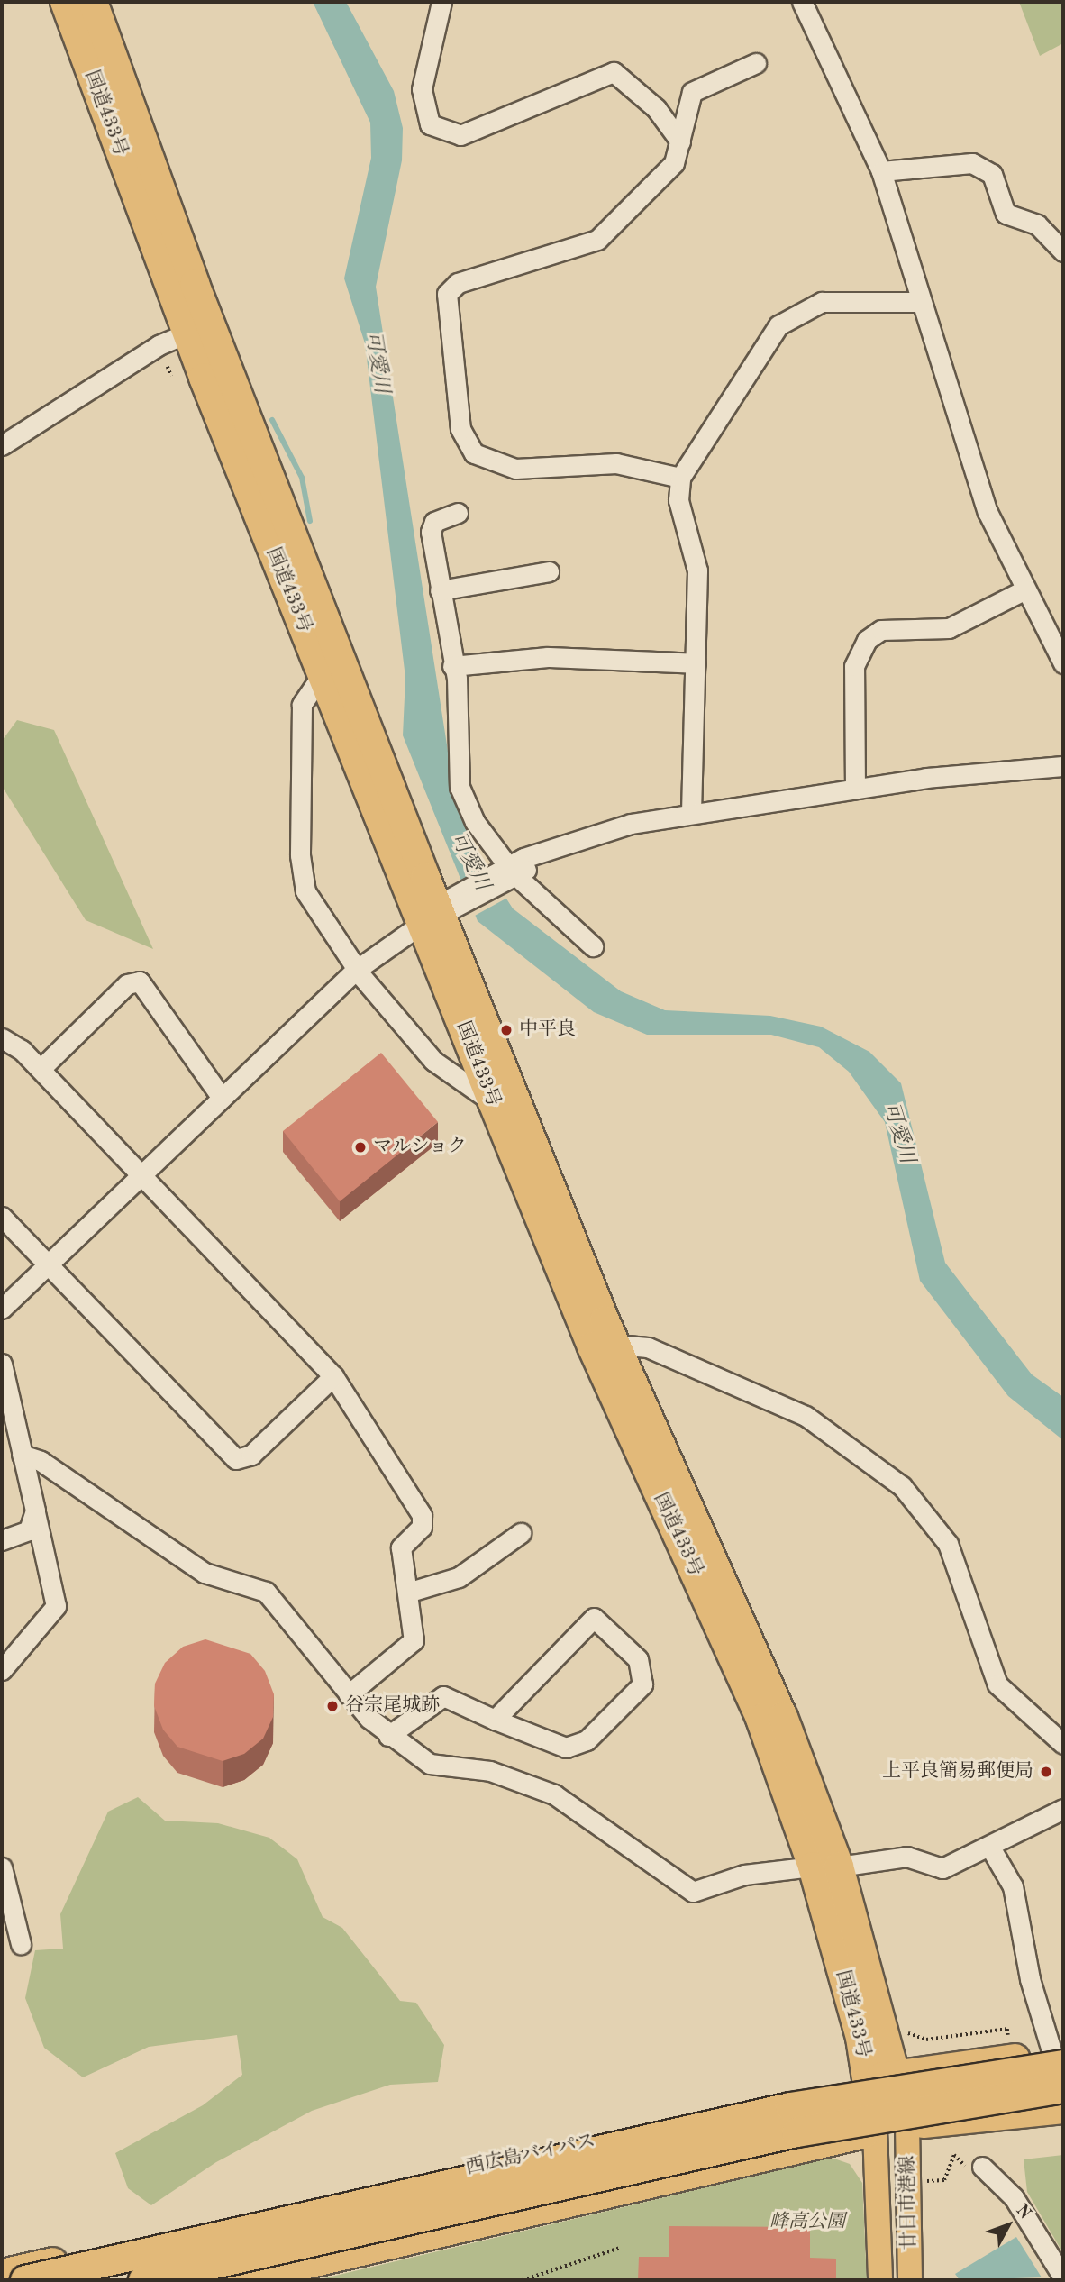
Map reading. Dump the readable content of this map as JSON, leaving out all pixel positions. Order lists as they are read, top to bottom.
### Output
{
  "streets": {
    "highway": ["国道433号", "西広島バイパス"],
    "main road": ["廿日市港線"]
  },
  "crossings": [
    ["国道433号", "西広島バイパス"],
    ["国道433号", "廿日市港線"]
  ],
  "water": ["可愛川"],
  "parks": ["峰高公園"],
  "places": [
    "中平良",
    "マルショク",
    "谷宗尾城跡",
    "上平良簡易郵便局"
  ],
  "north": "top right"
}
